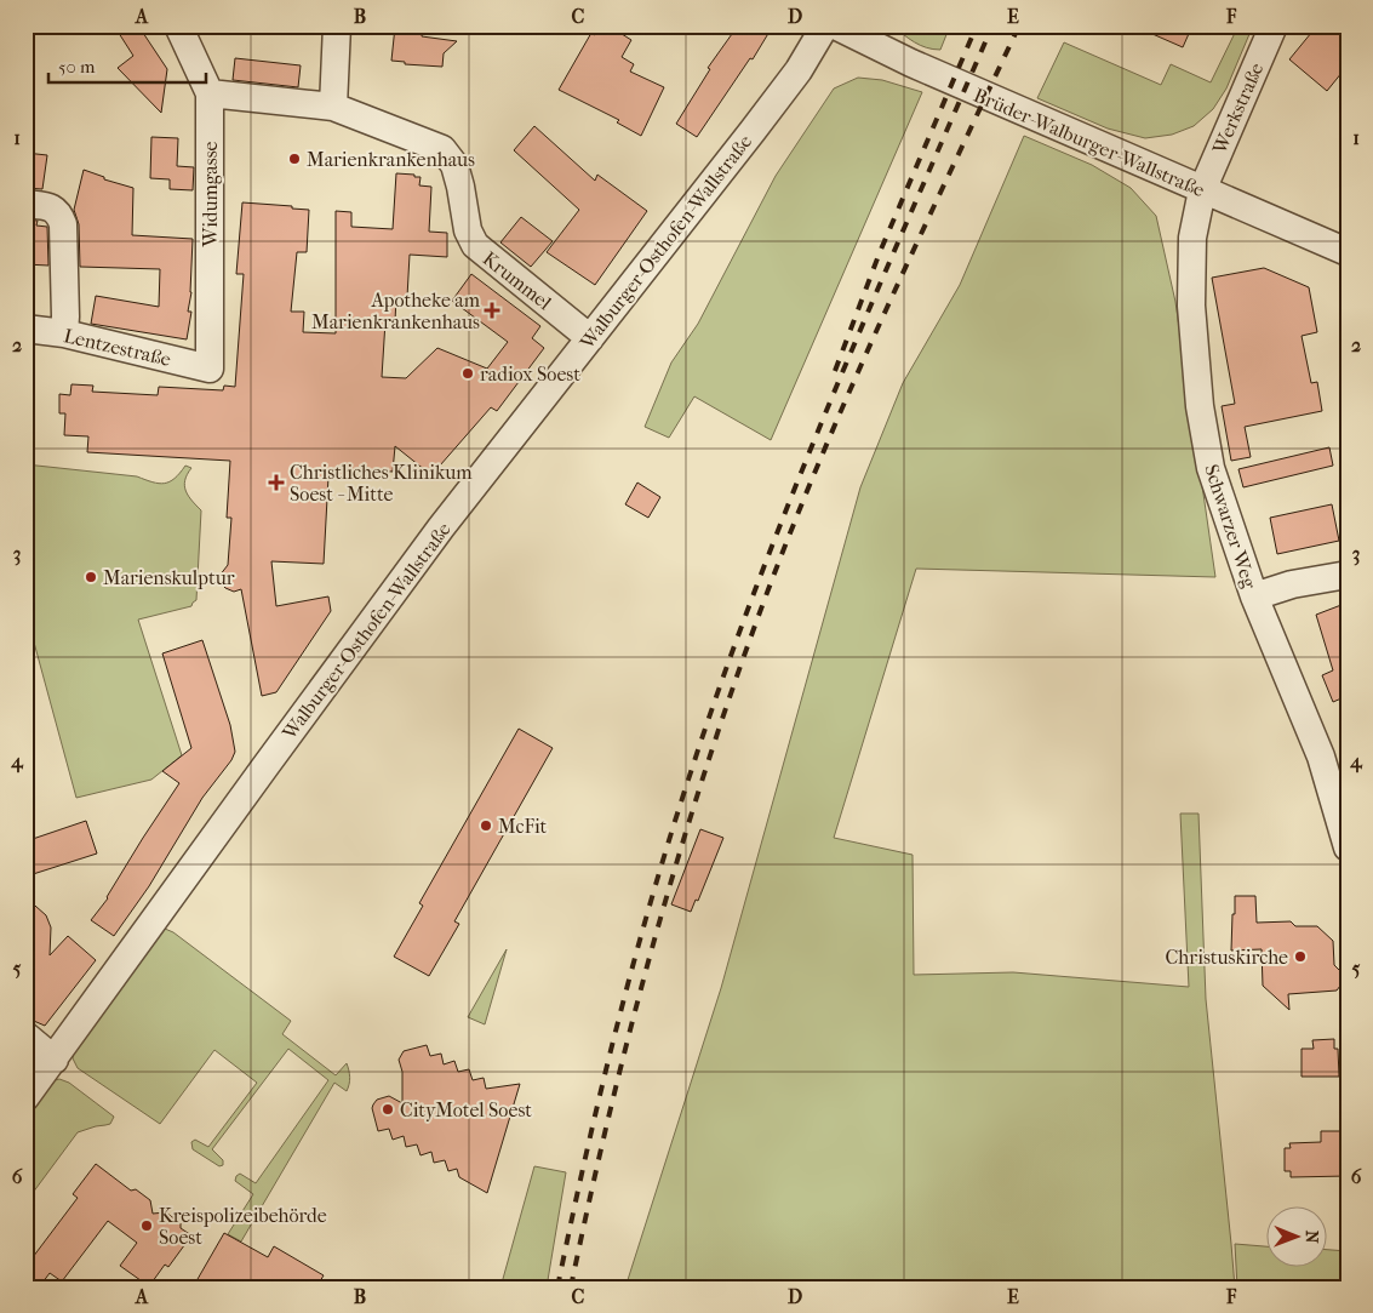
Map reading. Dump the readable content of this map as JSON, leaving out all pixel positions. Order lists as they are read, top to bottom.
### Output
{
  "streets": {
    "street": [
      "Werkstraße",
      "Brüder-Walburger-Wallstraße",
      "Widumgasse",
      "Walburger-Osthofen-Wallstraße",
      "Krummel",
      "Lentzestraße",
      "Schwarzer Weg"
    ]
  },
  "crossings": [
    ["Werkstraße", "Brüder-Walburger-Wallstraße"],
    ["Werkstraße", "Schwarzer Weg"],
    ["Brüder-Walburger-Wallstraße", "Schwarzer Weg"],
    ["Widumgasse", "Krummel"],
    ["Widumgasse", "Lentzestraße"],
    ["Walburger-Osthofen-Wallstraße", "Krummel"]
  ],
  "places": {
    "other": [
      "Marienkrankenhaus",
      "radiox Soest",
      "Marienskulptur",
      "McFit",
      "Christuskirche",
      "CityMotel Soest",
      "Kreispolizeibehörde Soest"
    ],
    "health": ["Apotheke am Marienkrankenhaus", "Christliches Klinikum Soest - Mitte"]
  },
  "scale_bar": "50 m",
  "north": "right",
  "grid": {
    "columns": [
      "A",
      "B",
      "C",
      "D",
      "E",
      "F"
    ],
    "rows": [
      "1",
      "2",
      "3",
      "4",
      "5",
      "6"
    ]
  }
}
